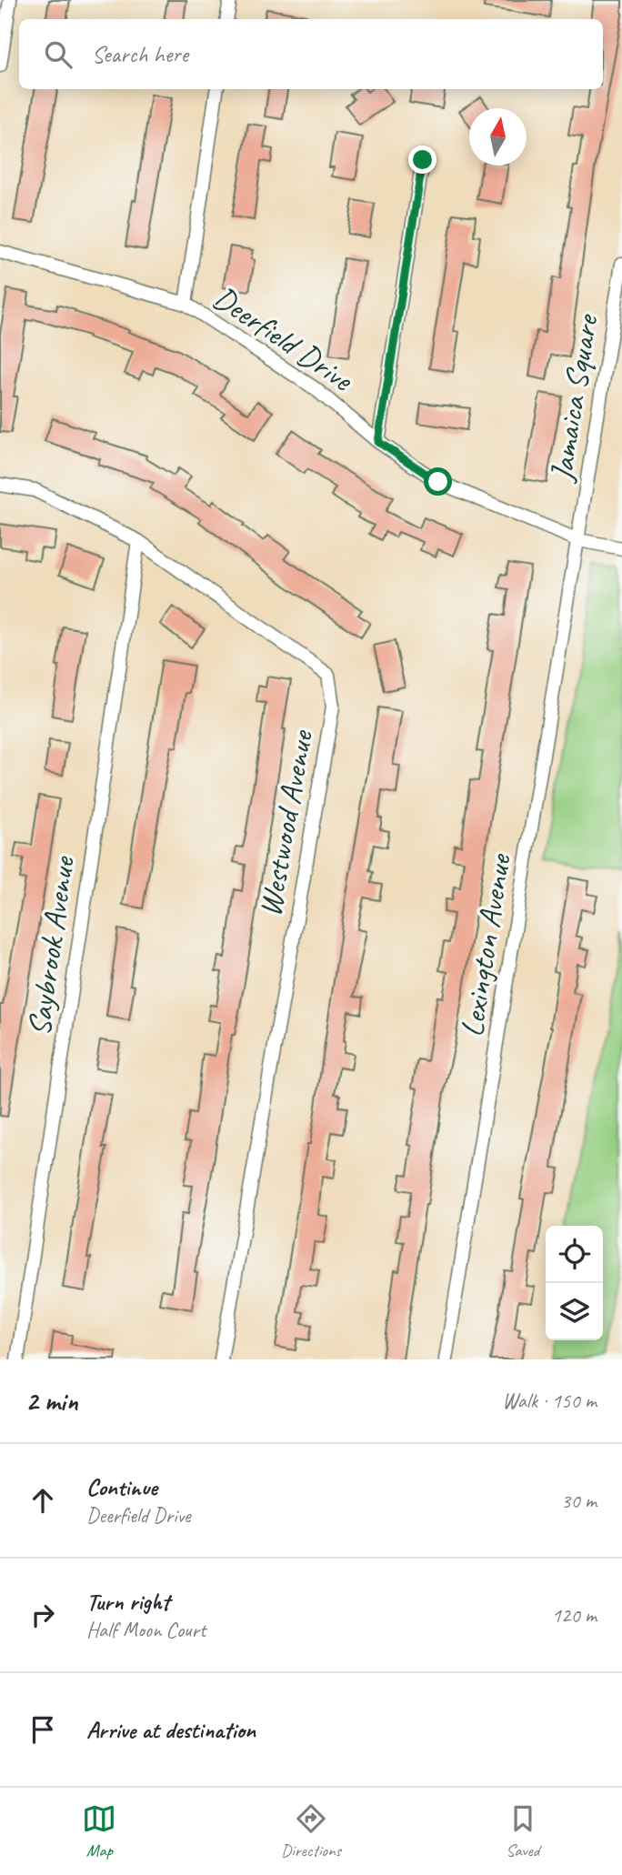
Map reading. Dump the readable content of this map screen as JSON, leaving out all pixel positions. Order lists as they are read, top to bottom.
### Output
{
  "streets": {
    "street": [
      "Deerfield Drive",
      "Jamaica Square",
      "Westwood Avenue",
      "Lexington Avenue",
      "Saybrook Avenue"
    ]
  },
  "crossings": [
    ["Deerfield Drive", "Jamaica Square"],
    ["Deerfield Drive", "Lexington Avenue"],
    ["Jamaica Square", "Lexington Avenue"],
    ["Westwood Avenue", "Saybrook Avenue"]
  ],
  "north": "top",
  "page": {
    "search": "Search here",
    "heading": ["2 min", "Walk · 150 m"],
    "list": [
      ["Continue", "Deerfield Drive", "30 m"],
      ["Turn right", "Half Moon Court", "120 m"],
      "Arrive at destination"
    ],
    "nav": ["Map", "Directions", "Saved"]
  }
}
